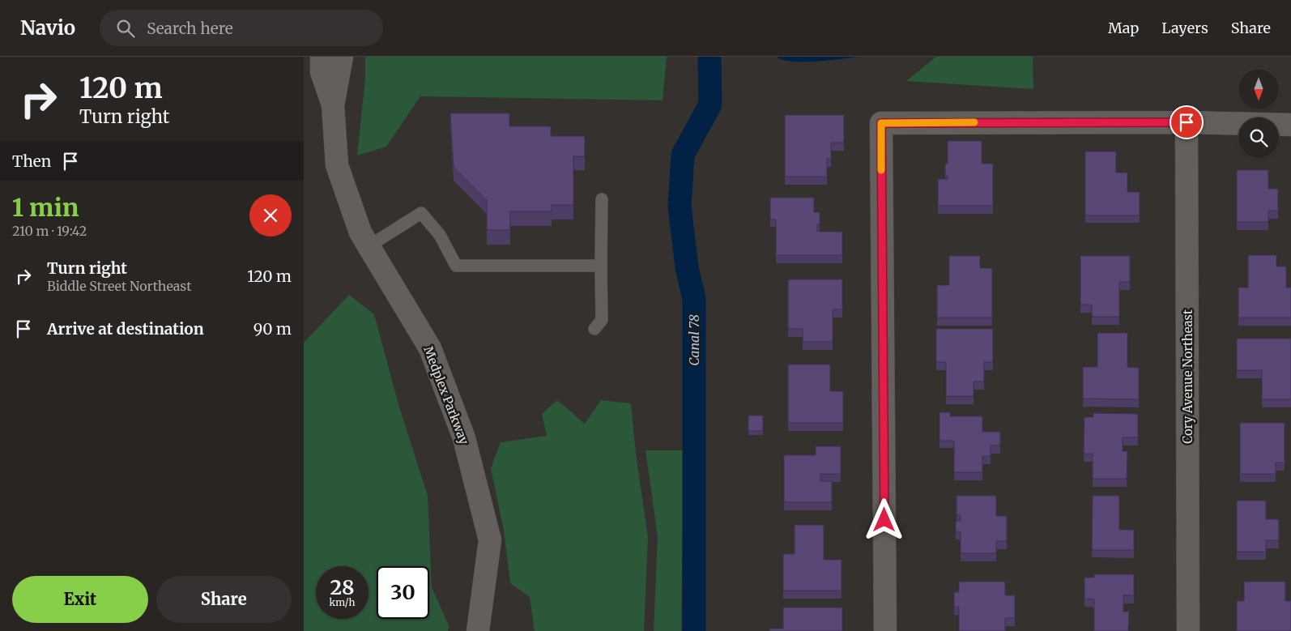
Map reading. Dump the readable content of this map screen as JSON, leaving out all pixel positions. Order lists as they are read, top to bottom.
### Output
{
  "streets": {
    "street": ["Cory Avenue Northeast", "Medplex Parkway"]
  },
  "water": ["Canal 78"],
  "north": "bottom",
  "page": {
    "header": "Navio",
    "search": "Search here",
    "nav": ["Map", "Layers", "Share"],
    "turn": ["120 m", "Turn right"],
    "then": "Then",
    "heading": ["1 min", "210 m · 19:42"],
    "list": [
      {
        "name": "Turn right",
        "note": "Biddle Street Northeast",
        "value": "120 m"
      },
      {
        "name": "Arrive at destination",
        "value": "90 m"
      }
    ],
    "speed": "28 km/h",
    "limit": "30",
    "buttons": ["Exit", "Share"]
  }
}
